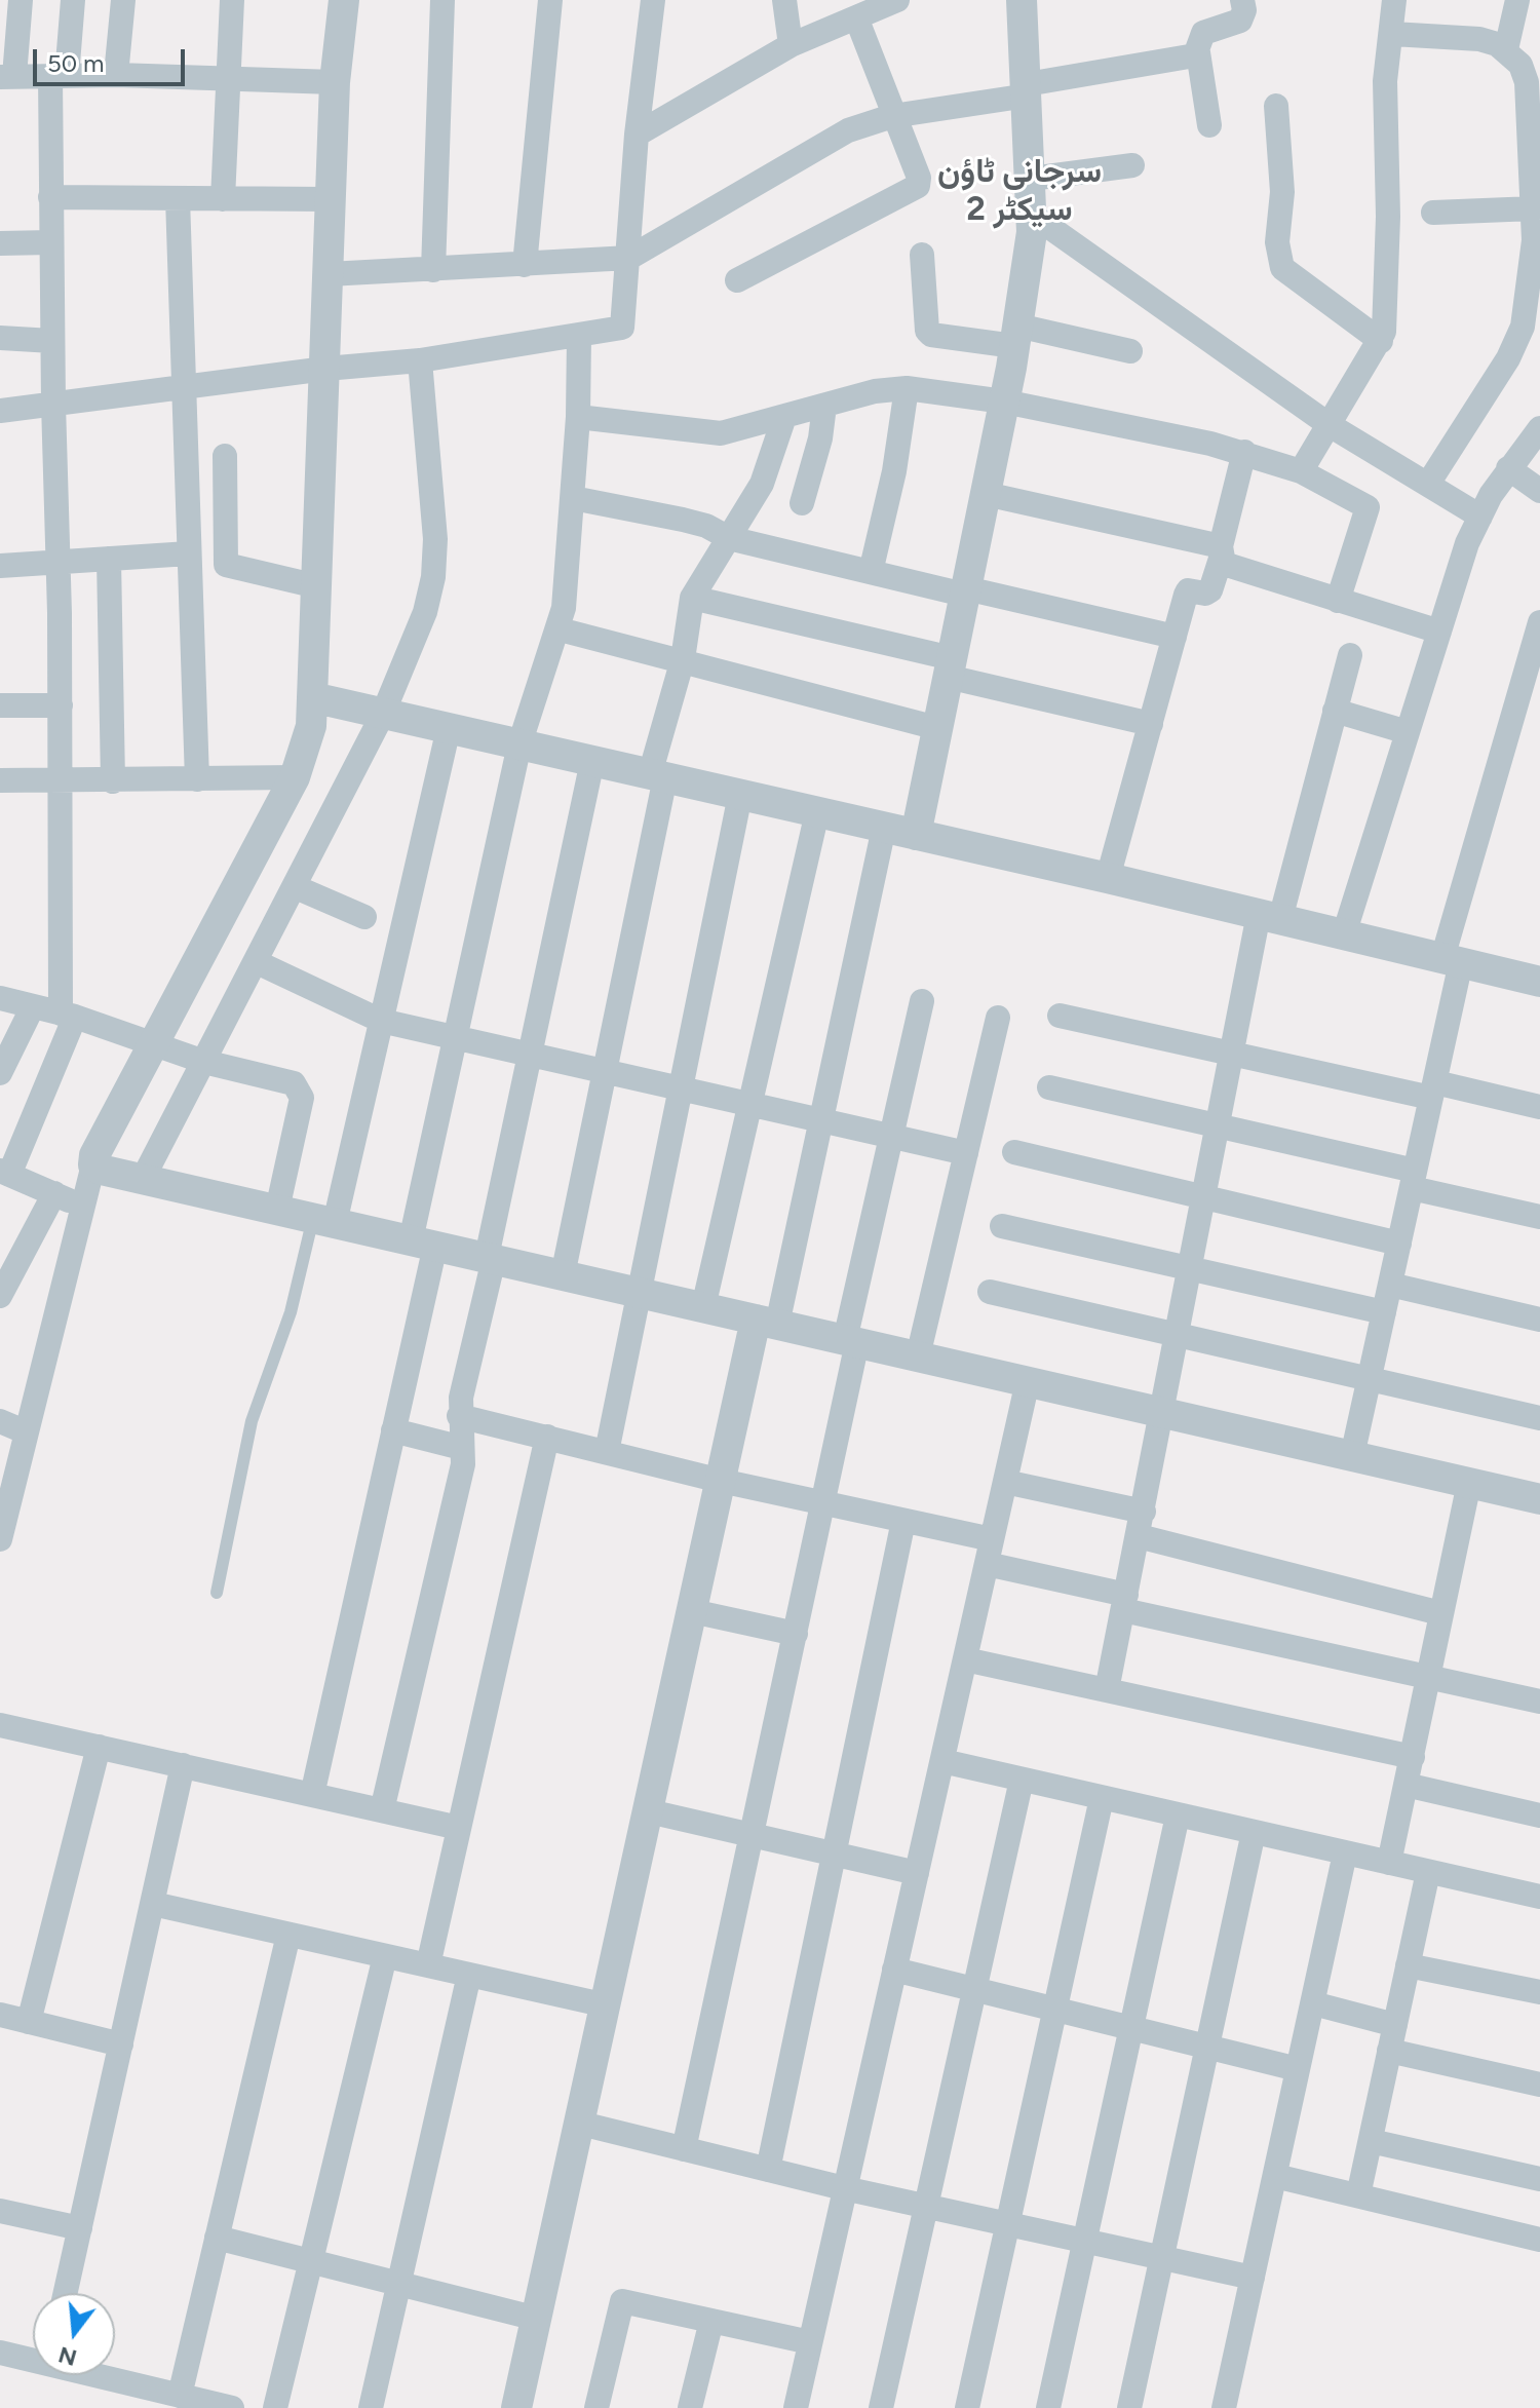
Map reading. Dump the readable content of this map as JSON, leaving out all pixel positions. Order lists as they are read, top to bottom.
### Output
{
  "districts": ["سرجانی ٹاؤن سیکٹر 2"],
  "scale_bar": "50 m",
  "north": "bottom"
}
